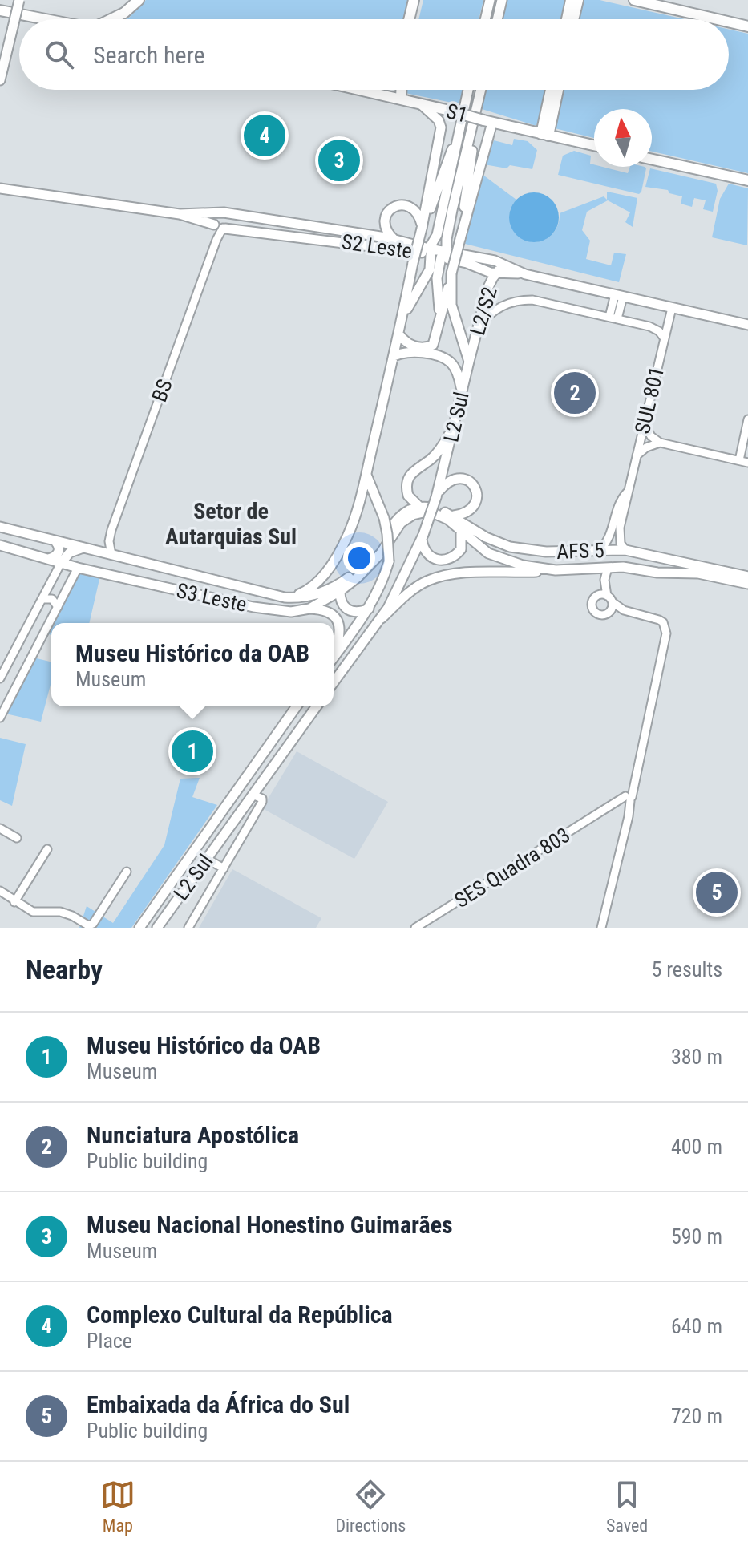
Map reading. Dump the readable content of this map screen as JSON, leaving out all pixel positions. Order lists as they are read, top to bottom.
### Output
{
  "streets": {
    "highway": ["S1"],
    "main road": [
      "S2 Leste",
      "L2/S2",
      "L2 Sul",
      "AFS 5",
      "S3 Leste"
    ],
    "street": ["BS", "SUL 801", "SES Quadra 803"]
  },
  "crossings": [
    ["S2 Leste", "L2/S2"],
    ["S2 Leste", "BS"],
    ["S2 Leste", "SUL 801"],
    ["L2/S2", "L2 Sul"],
    ["BS", "S3 Leste"],
    ["SUL 801", "AFS 5"],
    ["AFS 5", "S3 Leste"]
  ],
  "districts": ["Setor de Autarquias Sul"],
  "north": "top",
  "page": {
    "search": "Search here",
    "pins": [
      "4",
      "3",
      "2",
      "1",
      "5"
    ],
    "popup": ["Museu Histórico da OAB", "Museum"],
    "heading": ["Nearby", "5 results"],
    "list": [
      {
        "mark": "1",
        "name": "Museu Histórico da OAB",
        "note": "Museum",
        "value": "380 m"
      },
      {
        "mark": "2",
        "name": "Nunciatura Apostólica",
        "note": "Public building",
        "value": "400 m"
      },
      {
        "mark": "3",
        "name": "Museu Nacional Honestino Guimarães",
        "note": "Museum",
        "value": "590 m"
      },
      {
        "mark": "4",
        "name": "Complexo Cultural da República",
        "note": "Place",
        "value": "640 m"
      },
      {
        "mark": "5",
        "name": "Embaixada da África do Sul",
        "note": "Public building",
        "value": "720 m"
      }
    ],
    "nav": ["Map", "Directions", "Saved"]
  }
}
